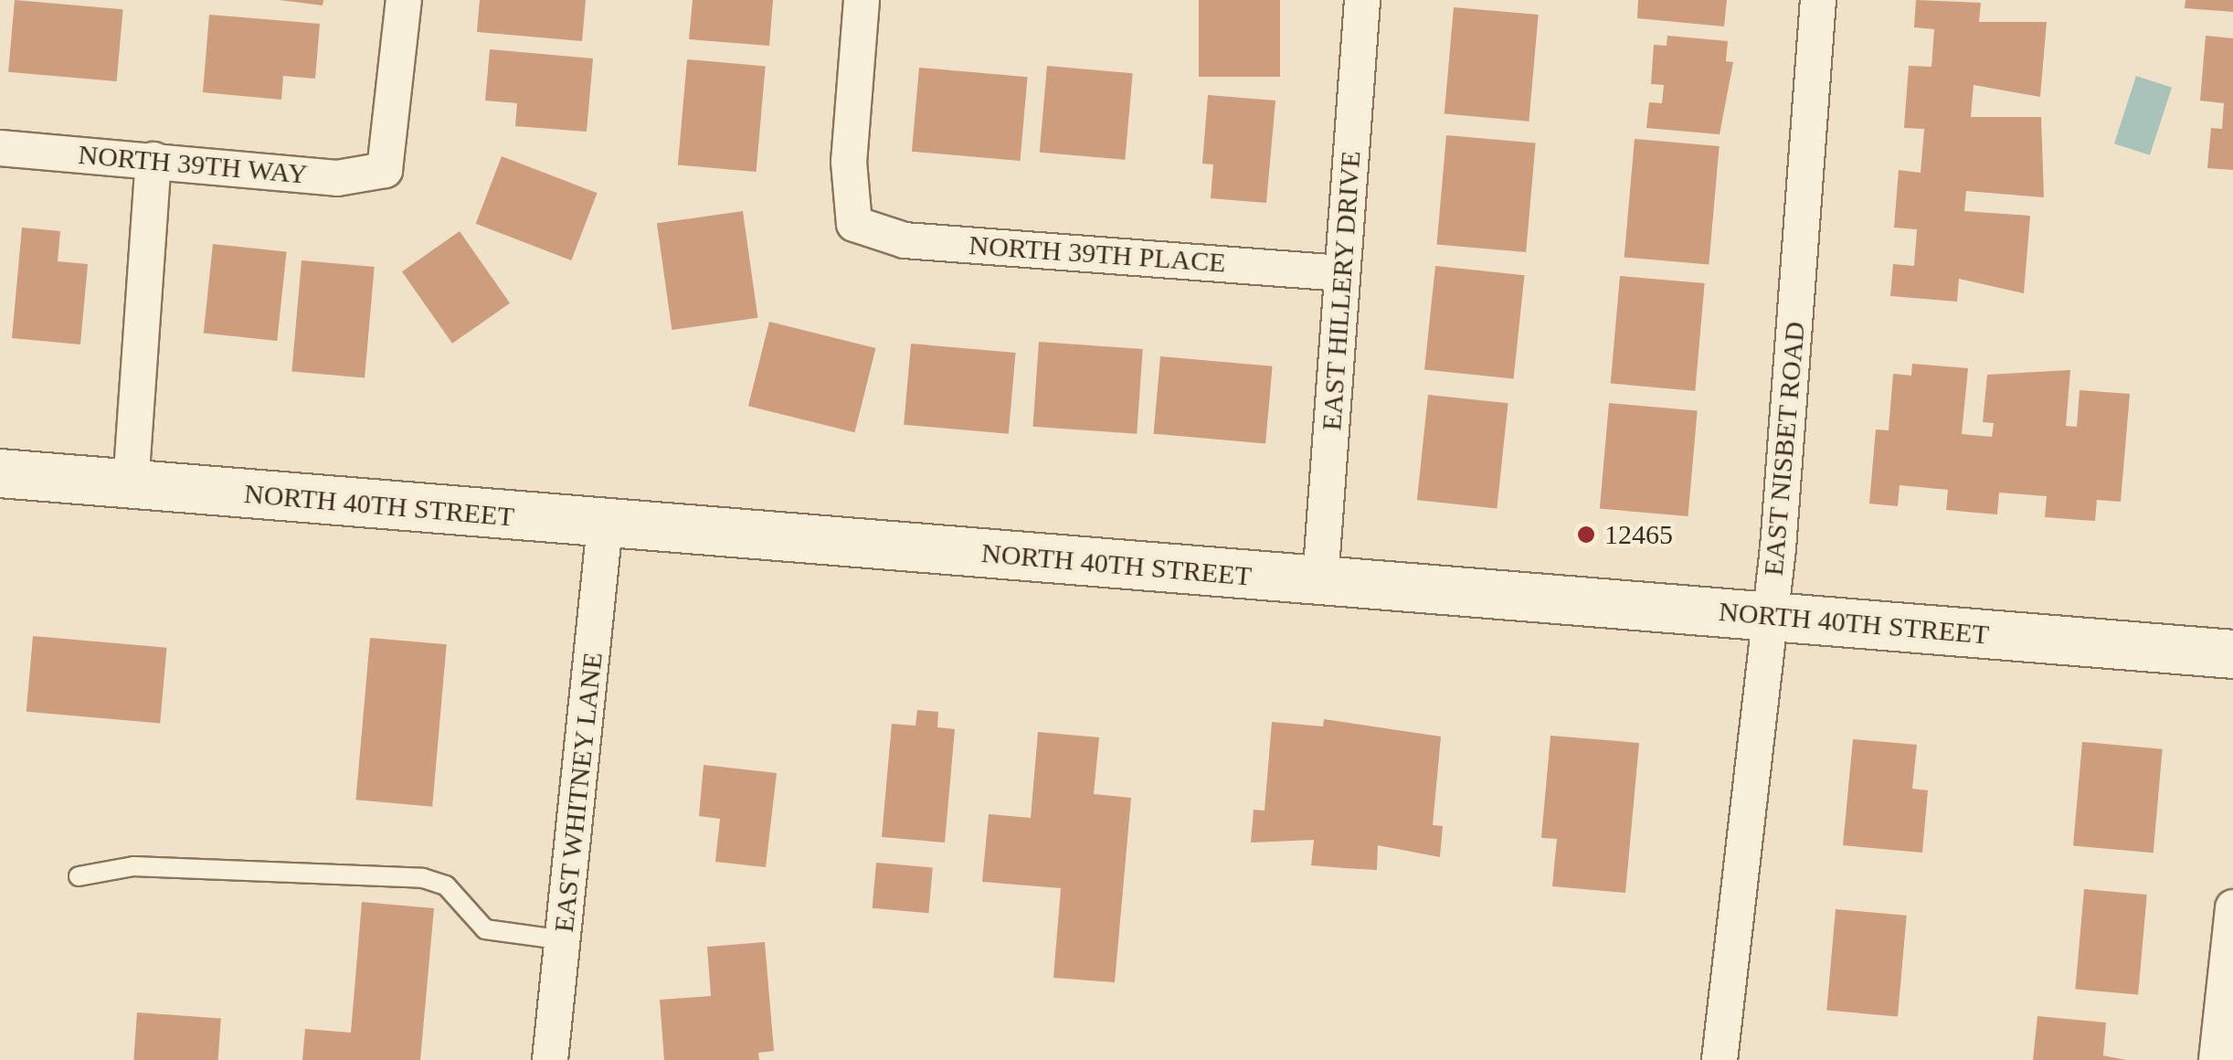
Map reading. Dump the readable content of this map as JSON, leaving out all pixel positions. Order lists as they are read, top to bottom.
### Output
{
  "streets": {
    "main road": ["NORTH 40TH STREET"],
    "street": [
      "NORTH 39TH WAY",
      "NORTH 39TH PLACE",
      "EAST HILLERY DRIVE",
      "EAST NISBET ROAD",
      "EAST WHITNEY LANE"
    ]
  },
  "crossings": [
    ["NORTH 39TH PLACE", "EAST HILLERY DRIVE"],
    ["EAST HILLERY DRIVE", "NORTH 40TH STREET"],
    ["EAST NISBET ROAD", "NORTH 40TH STREET"],
    ["NORTH 40TH STREET", "EAST WHITNEY LANE"]
  ],
  "places": ["12465"]
}
